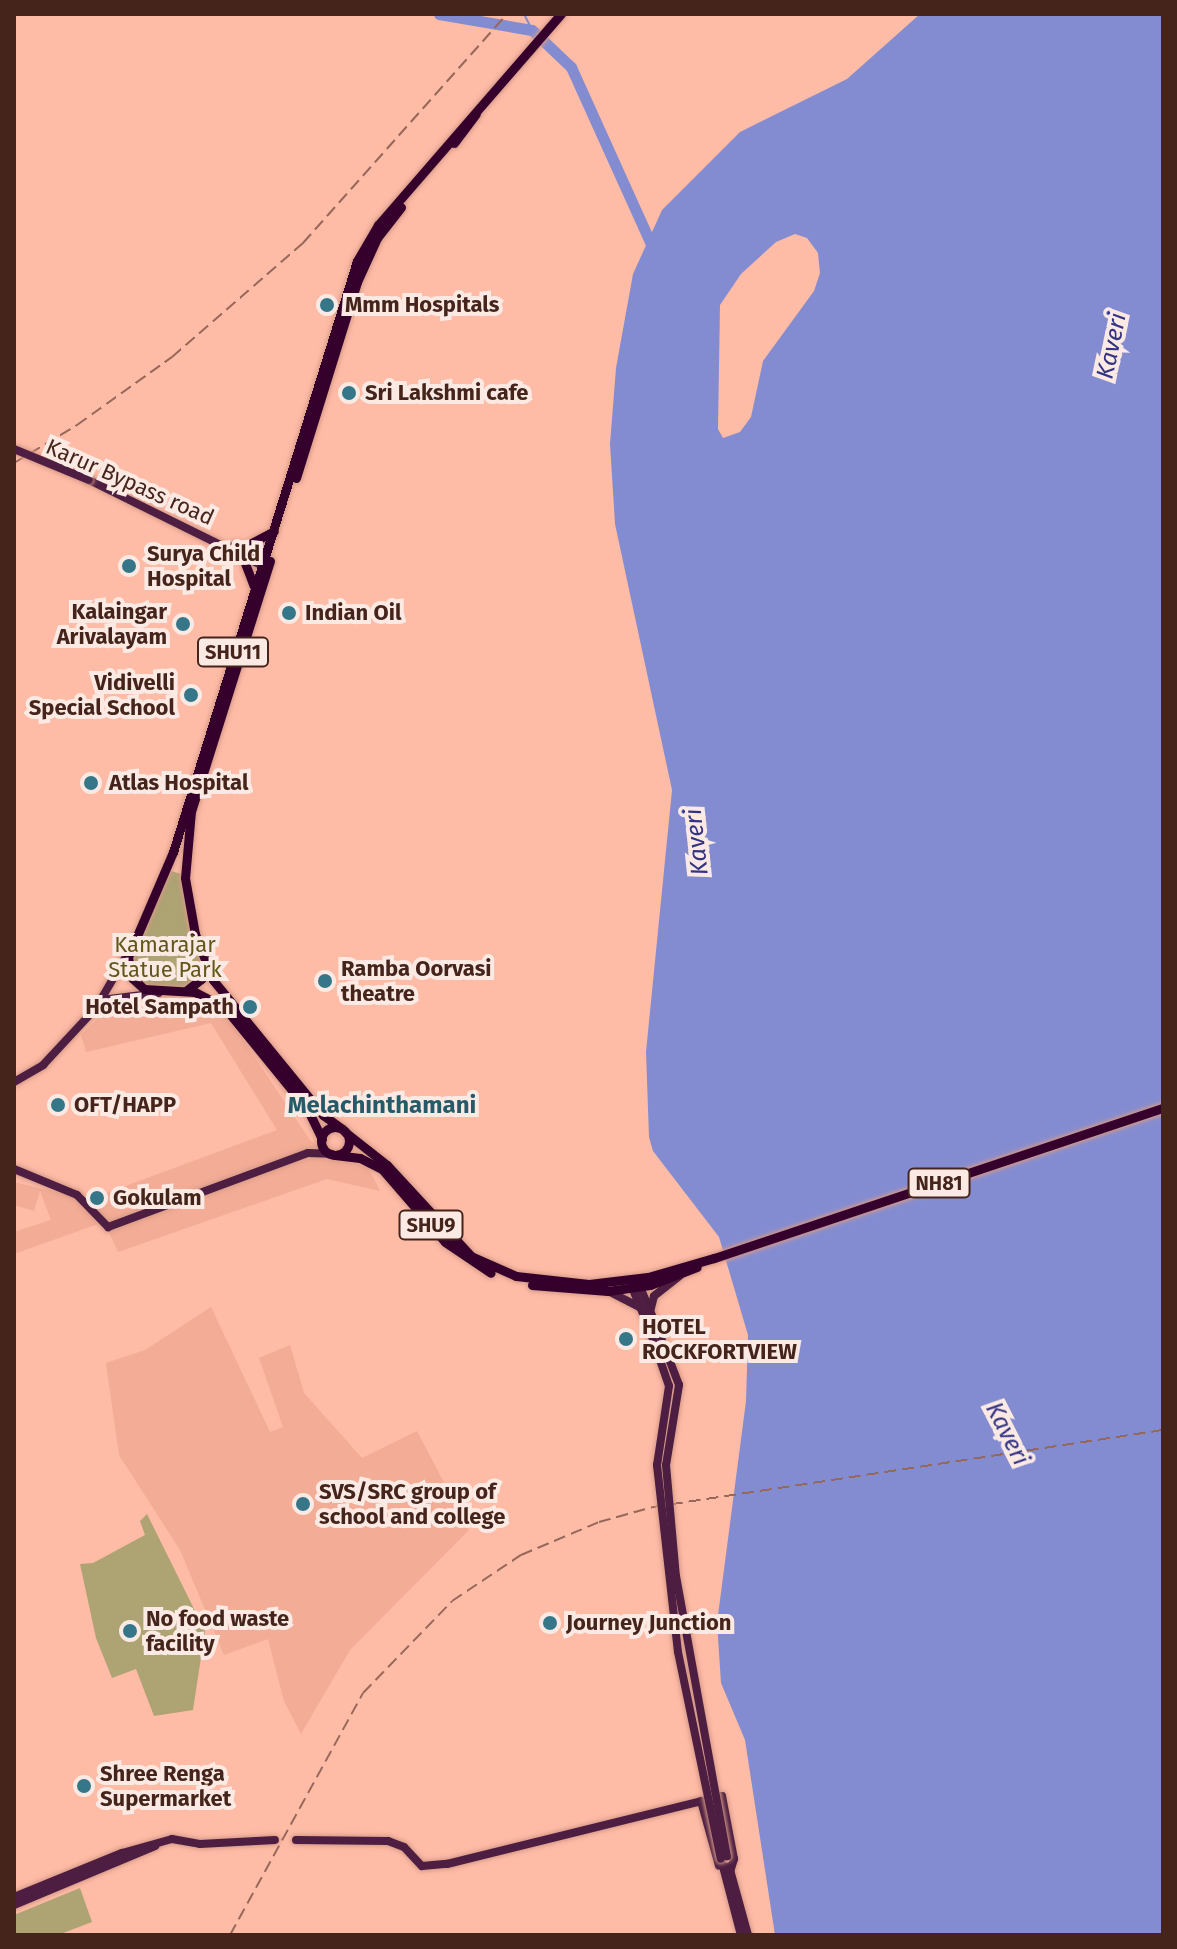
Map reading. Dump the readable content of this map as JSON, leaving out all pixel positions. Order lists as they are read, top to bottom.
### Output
{
  "streets": {
    "highway": ["SHU11", "NH81", "SHU9"],
    "main road": ["Karur Bypass road"]
  },
  "crossings": [
    ["Karur Bypass road", "SHU11"],
    ["SHU11", "SHU9"],
    ["NH81", "SHU9"]
  ],
  "districts": ["Melachinthamani"],
  "water": ["Kaveri"],
  "parks": ["Kamarajar Statue Park"],
  "places": [
    "Mmm Hospitals",
    "Sri Lakshmi cafe",
    "Surya Child Hospital",
    "Indian Oil",
    "Kalaingar Arivalayam",
    "Vidivelli Special School",
    "Atlas Hospital",
    "Ramba Oorvasi theatre",
    "Hotel Sampath",
    "OFT/HAPP",
    "Gokulam",
    "HOTEL ROCKFORTVIEW",
    "SVS/SRC group of school and college",
    "Journey Junction",
    "No food waste facility",
    "Shree Renga Supermarket"
  ]
}
